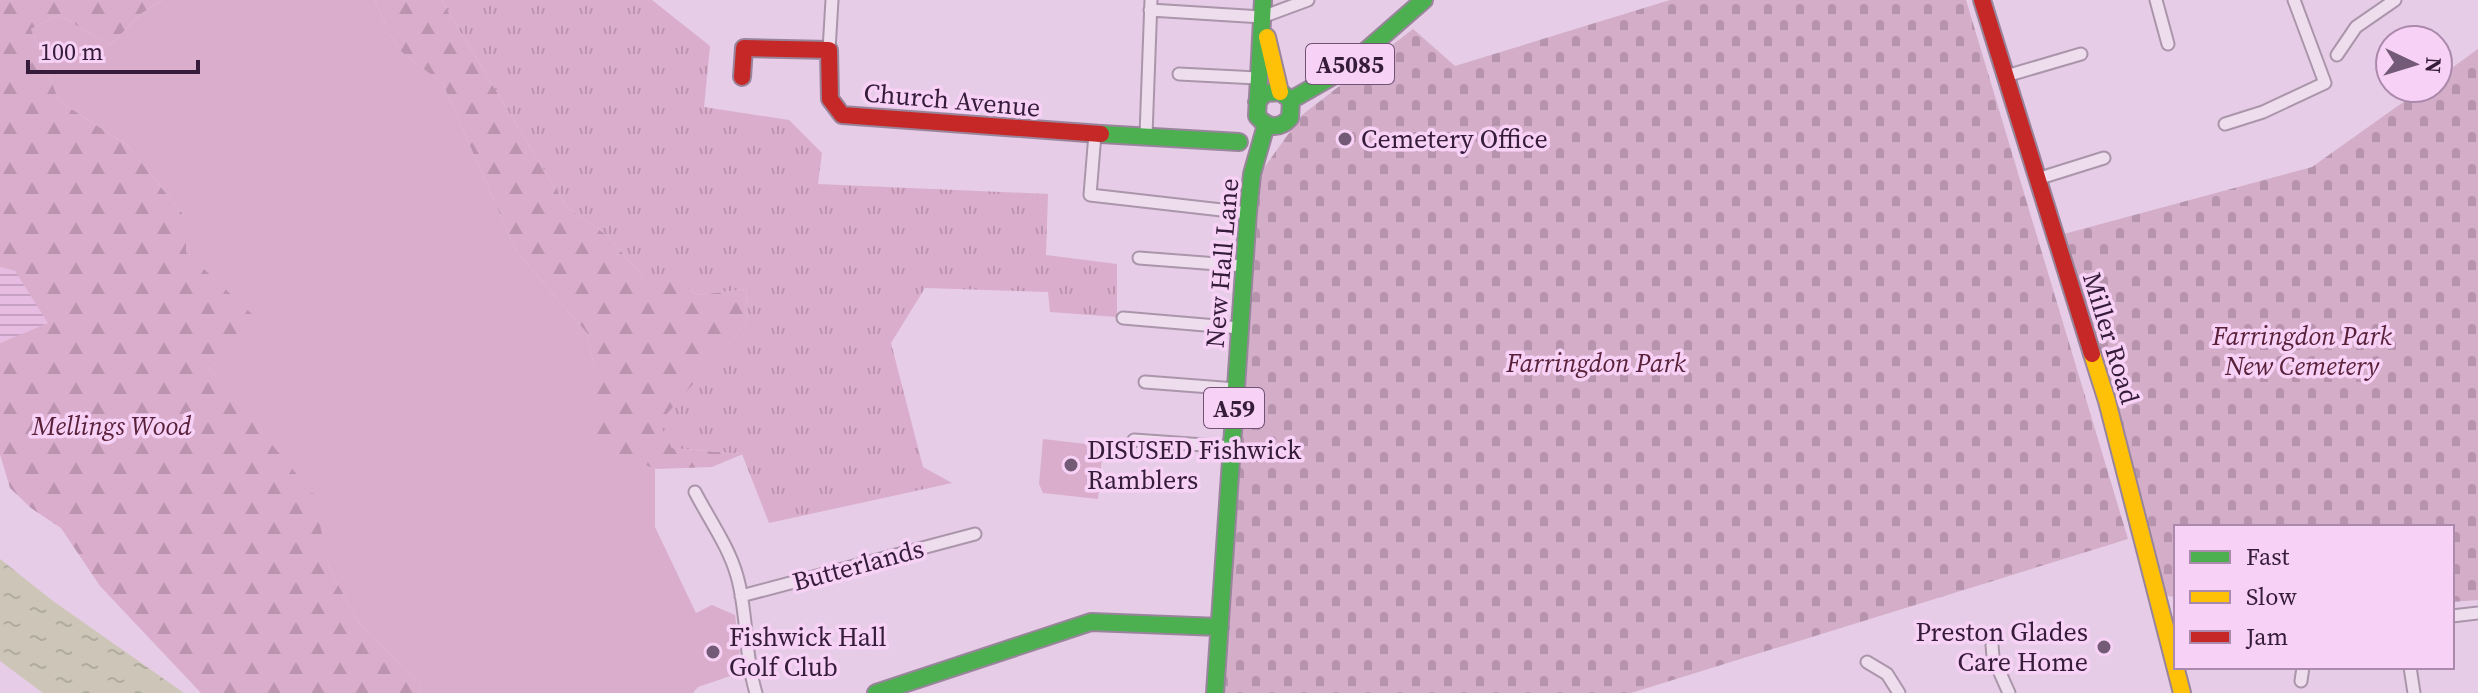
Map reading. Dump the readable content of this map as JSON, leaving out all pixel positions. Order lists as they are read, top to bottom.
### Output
{
  "streets": {
    "main road": [
      "A5085",
      "Church Avenue",
      "New Hall Lane",
      "Miller Road",
      "A59"
    ],
    "street": ["Butterlands"]
  },
  "parks": ["Farringdon Park New Cemetery", "Farringdon Park", "Mellings Wood"],
  "places": [
    "Cemetery Office",
    "DISUSED Fishwick Ramblers",
    "Preston Glades Care Home",
    "Fishwick Hall Golf Club"
  ],
  "legend": ["Fast", "Slow", "Jam"],
  "scale_bar": "100 m",
  "north": "right"
}
